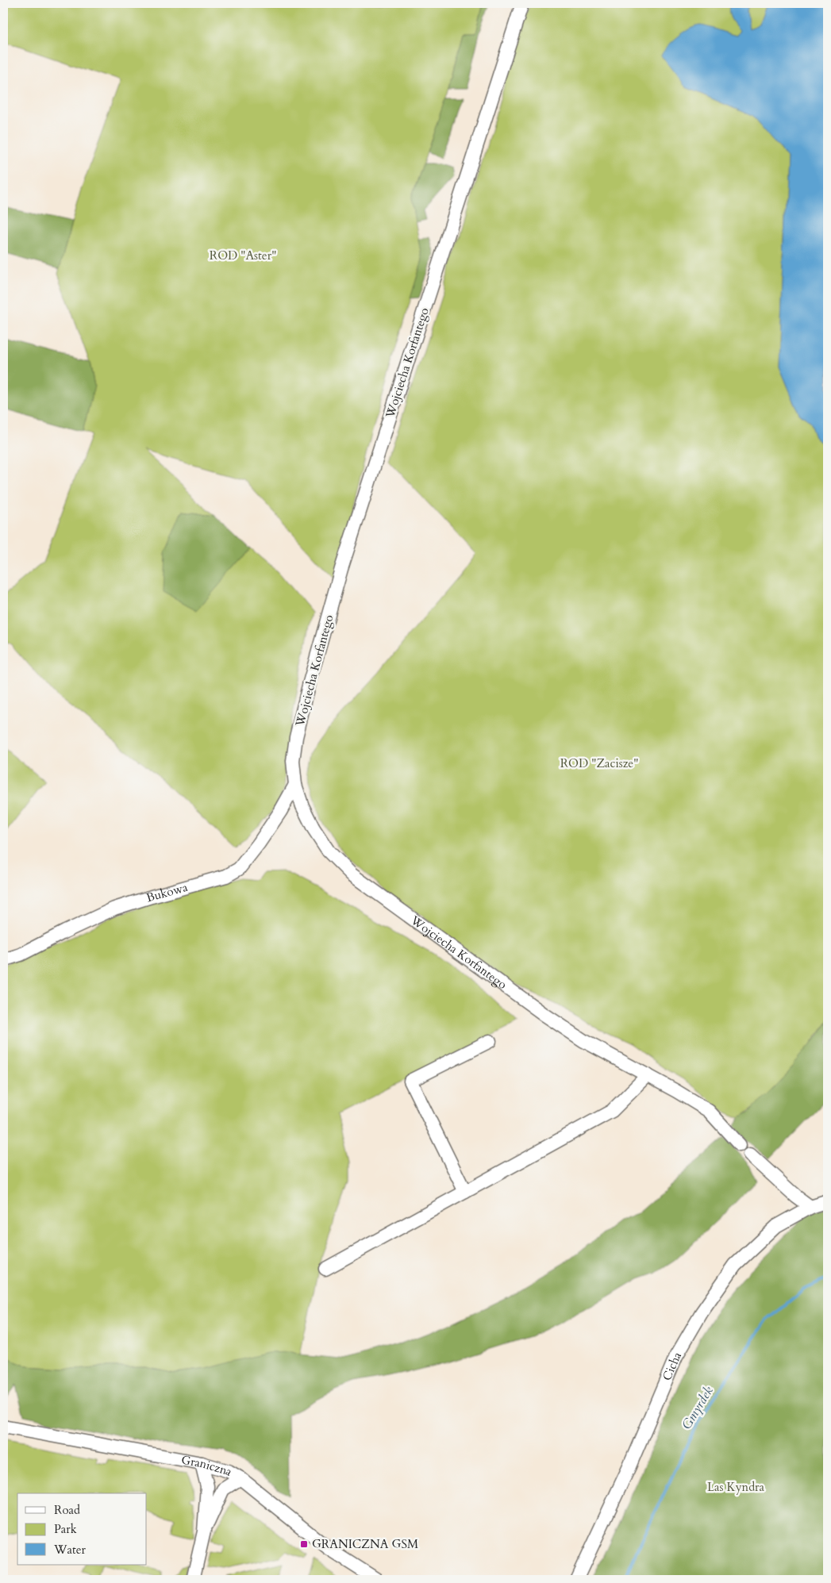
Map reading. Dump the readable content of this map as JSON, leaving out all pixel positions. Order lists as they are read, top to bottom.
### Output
{
  "streets": {
    "street": [
      "Wojciecha Korfantego",
      "Bukowa",
      "Cicha",
      "Graniczna"
    ]
  },
  "crossings": [
    ["Wojciecha Korfantego", "Bukowa"]
  ],
  "water": ["Gmyrdek"],
  "parks": ["ROD \"Aster\"", "ROD \"Zacisze\"", "Las Kyndra"],
  "places": {
    "transit": ["GRANICZNA GSM"]
  },
  "legend": ["Road", "Park", "Water"]
}
